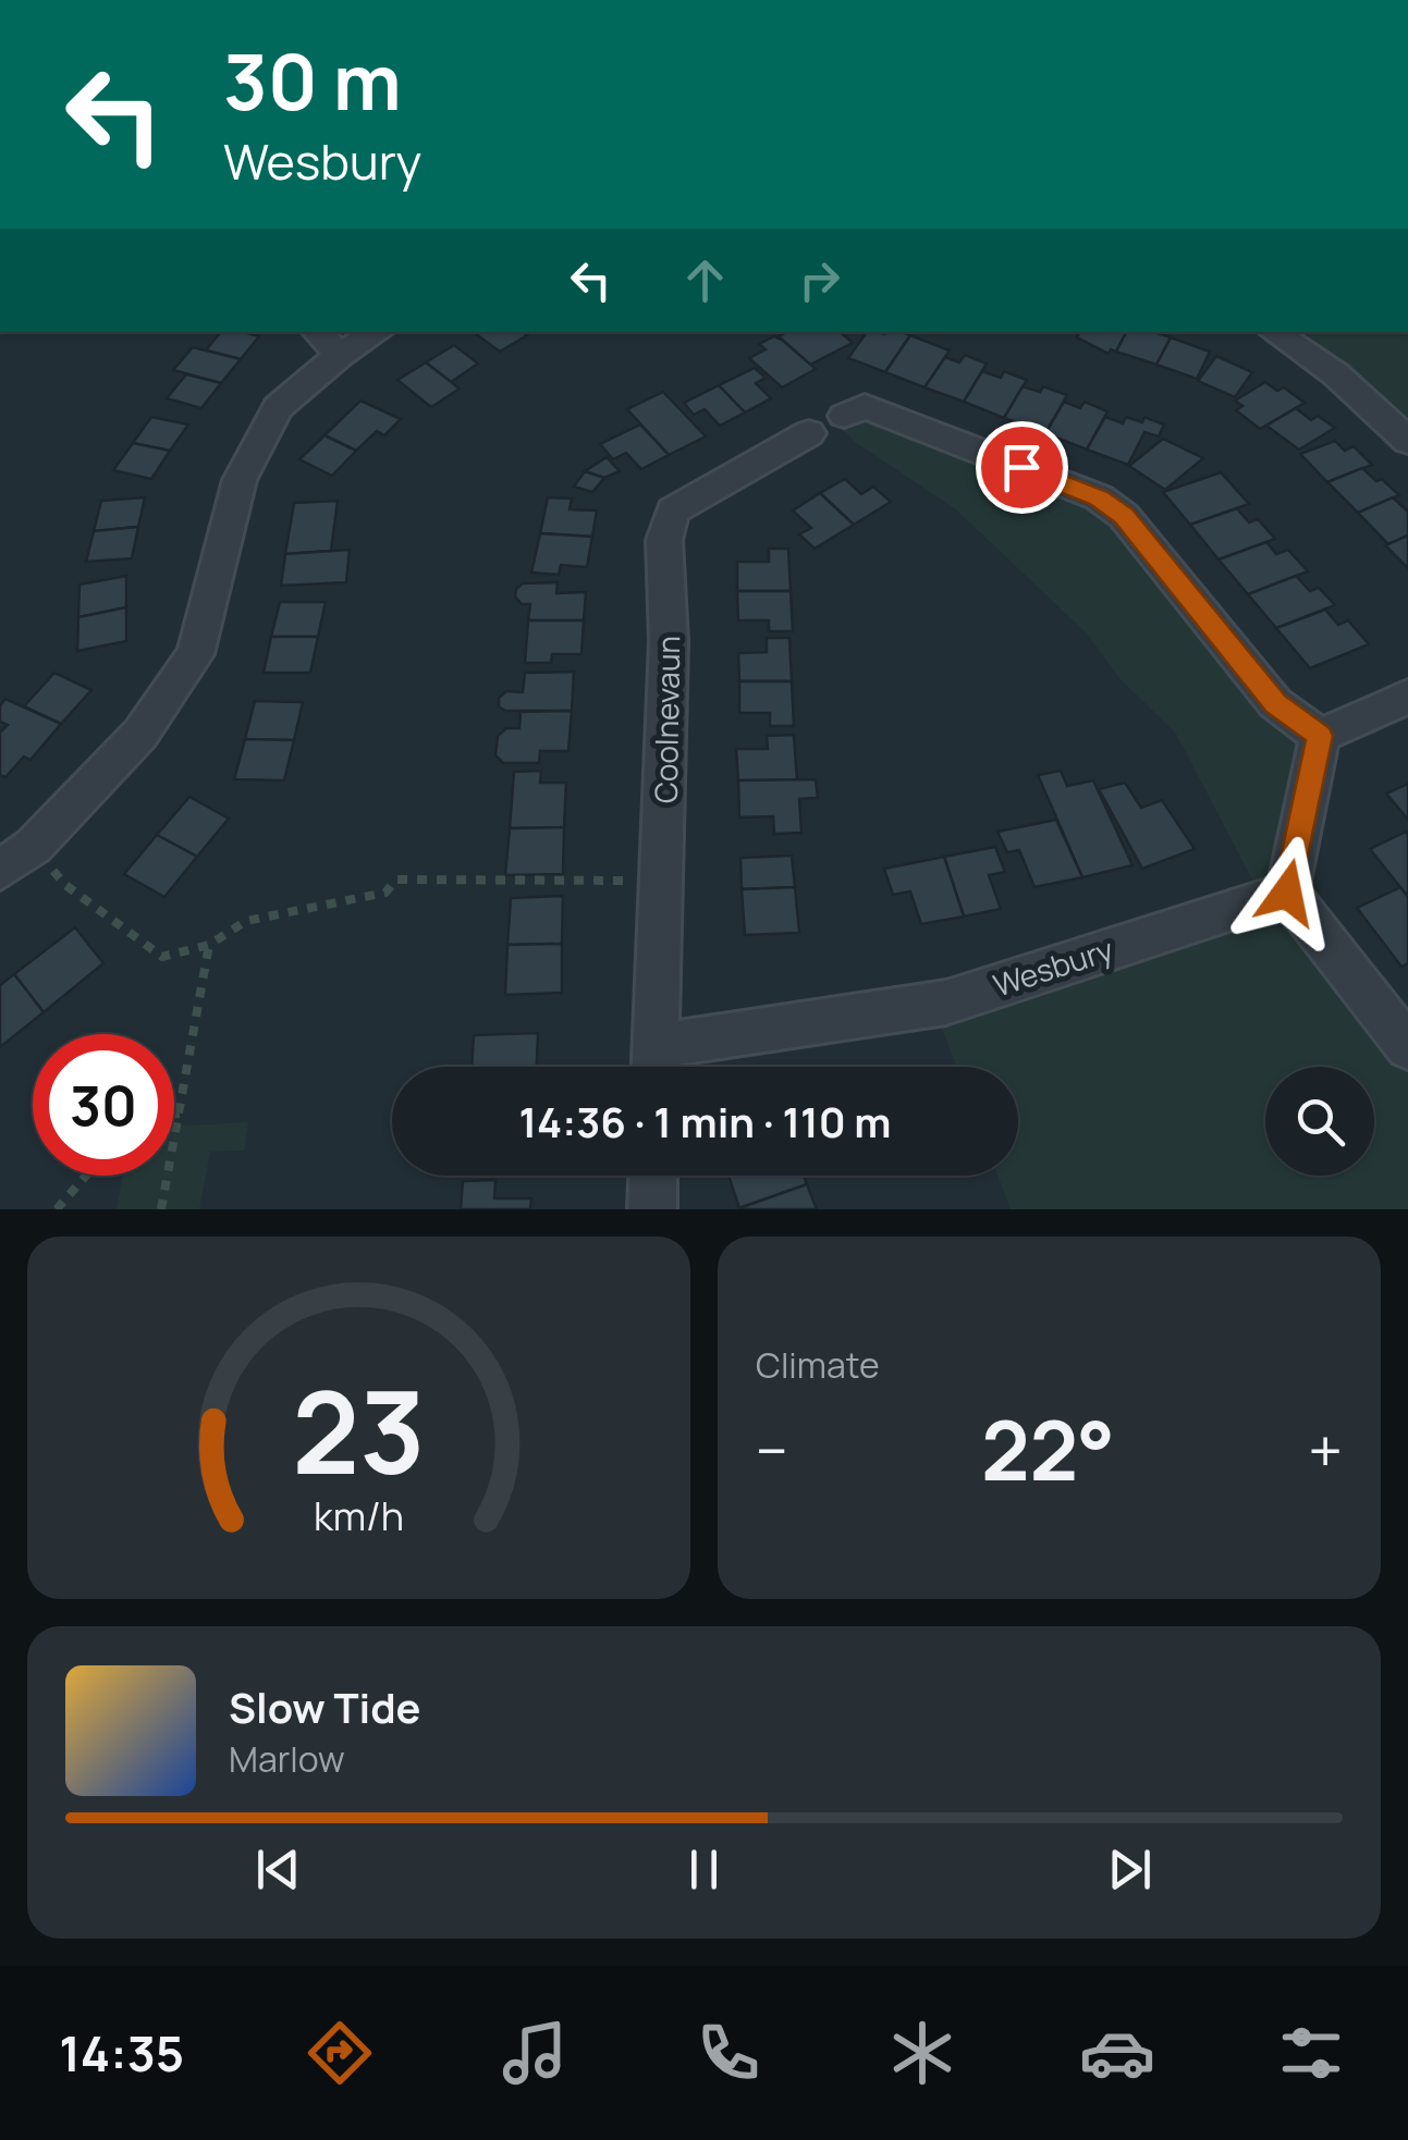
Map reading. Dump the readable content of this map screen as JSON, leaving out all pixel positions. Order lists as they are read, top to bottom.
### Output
{
  "streets": {
    "street": ["Coolnevaun", "Wesbury"]
  },
  "crossings": [
    ["Coolnevaun", "Wesbury"]
  ],
  "page": {
    "turn": ["30 m", "Wesbury"],
    "limit": "30",
    "trip": "14:36 · 1 min · 110 m",
    "tile": "Climate",
    "heat": ["−", "22°", "+"],
    "song": ["Slow Tide", "Marlow"],
    "tabs": "14:35",
    "gauge": ["23", "km/h"]
  }
}
